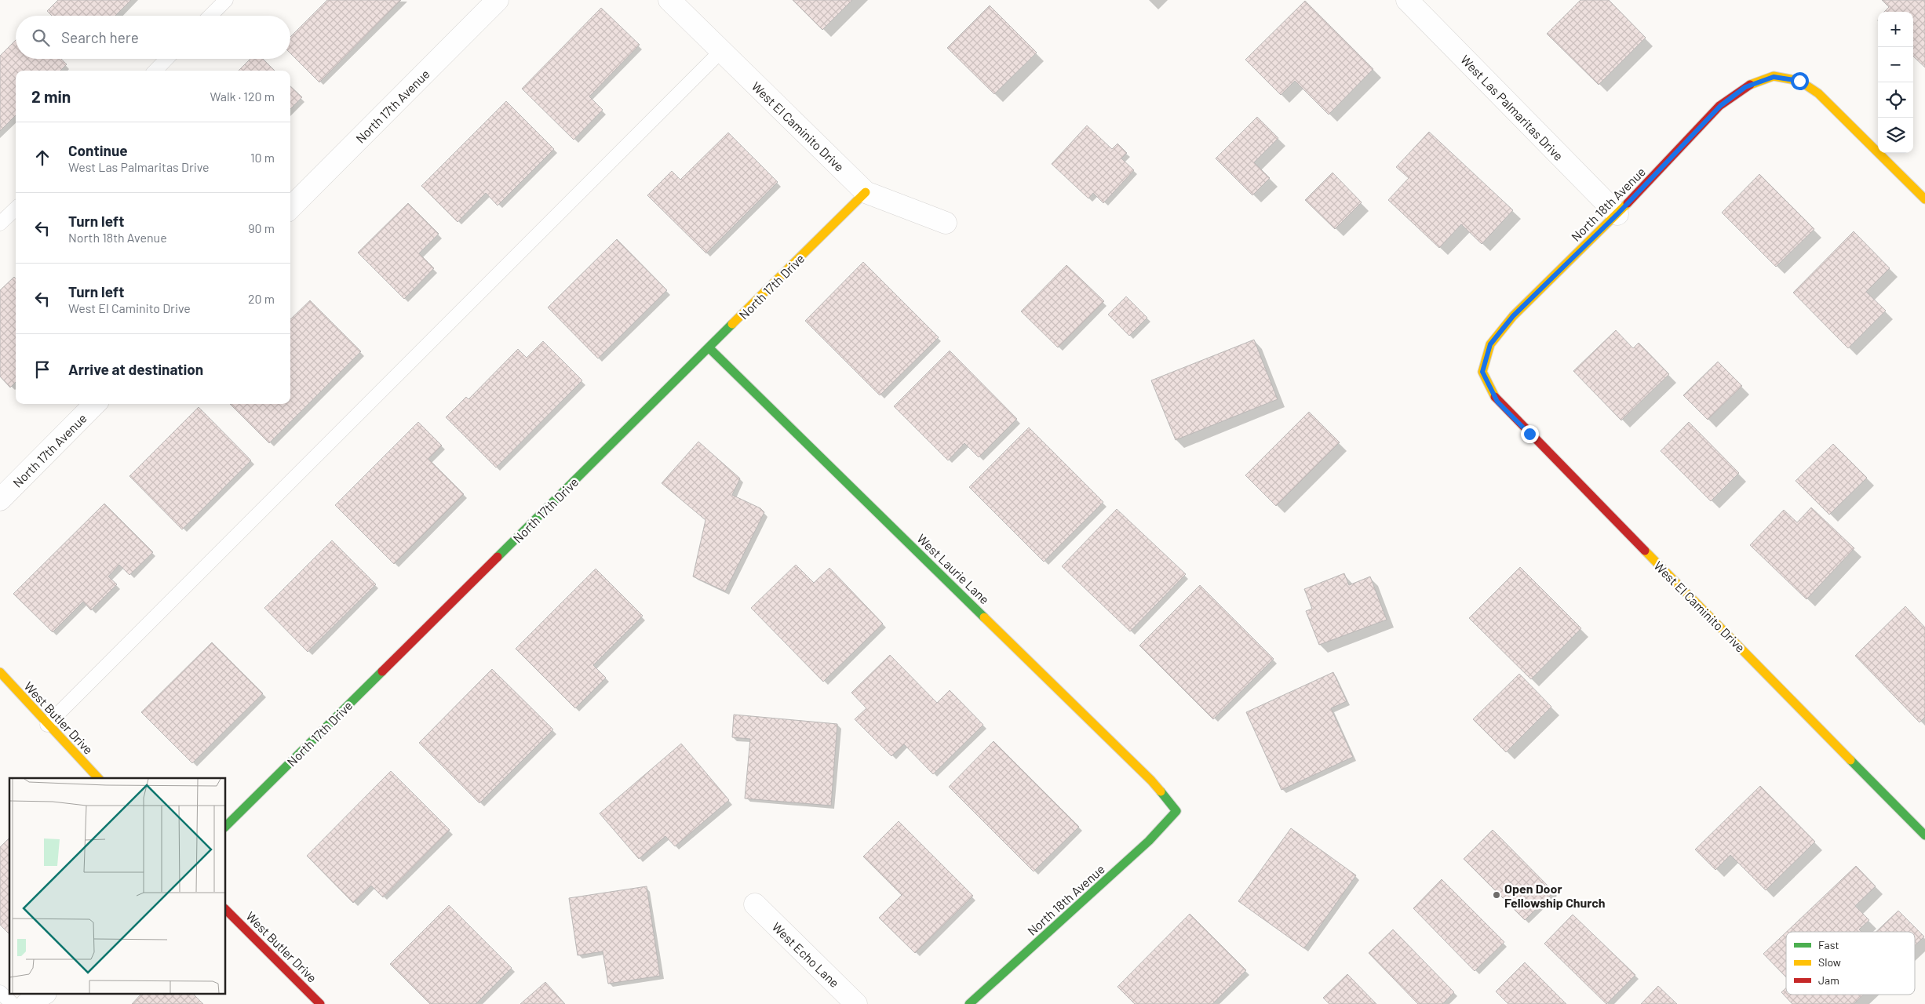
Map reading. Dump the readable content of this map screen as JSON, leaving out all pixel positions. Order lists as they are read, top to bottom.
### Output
{
  "streets": {
    "street": [
      "North 17th Avenue",
      "West Las Palmaritas Drive",
      "West El Caminito Drive",
      "North 18th Avenue",
      "North 17th Drive",
      "West Laurie Lane",
      "West Butler Drive",
      "West Echo Lane"
    ]
  },
  "crossings": [
    ["West Las Palmaritas Drive", "North 18th Avenue"],
    ["West El Caminito Drive", "North 18th Avenue"],
    ["West El Caminito Drive", "North 17th Drive"],
    ["North 18th Avenue", "West Laurie Lane"],
    ["North 17th Drive", "West Laurie Lane"]
  ],
  "places": ["Open Door Fellowship Church"],
  "legend": ["Fast", "Slow", "Jam"],
  "page": {
    "map_buttons": ["+", "−"],
    "search": "Search here",
    "heading": ["2 min", "Walk · 120 m"],
    "list": [
      ["Continue", "West Las Palmaritas Drive", "10 m"],
      ["Turn left", "North 18th Avenue", "90 m"],
      ["Turn left", "West El Caminito Drive", "20 m"],
      "Arrive at destination"
    ]
  }
}
